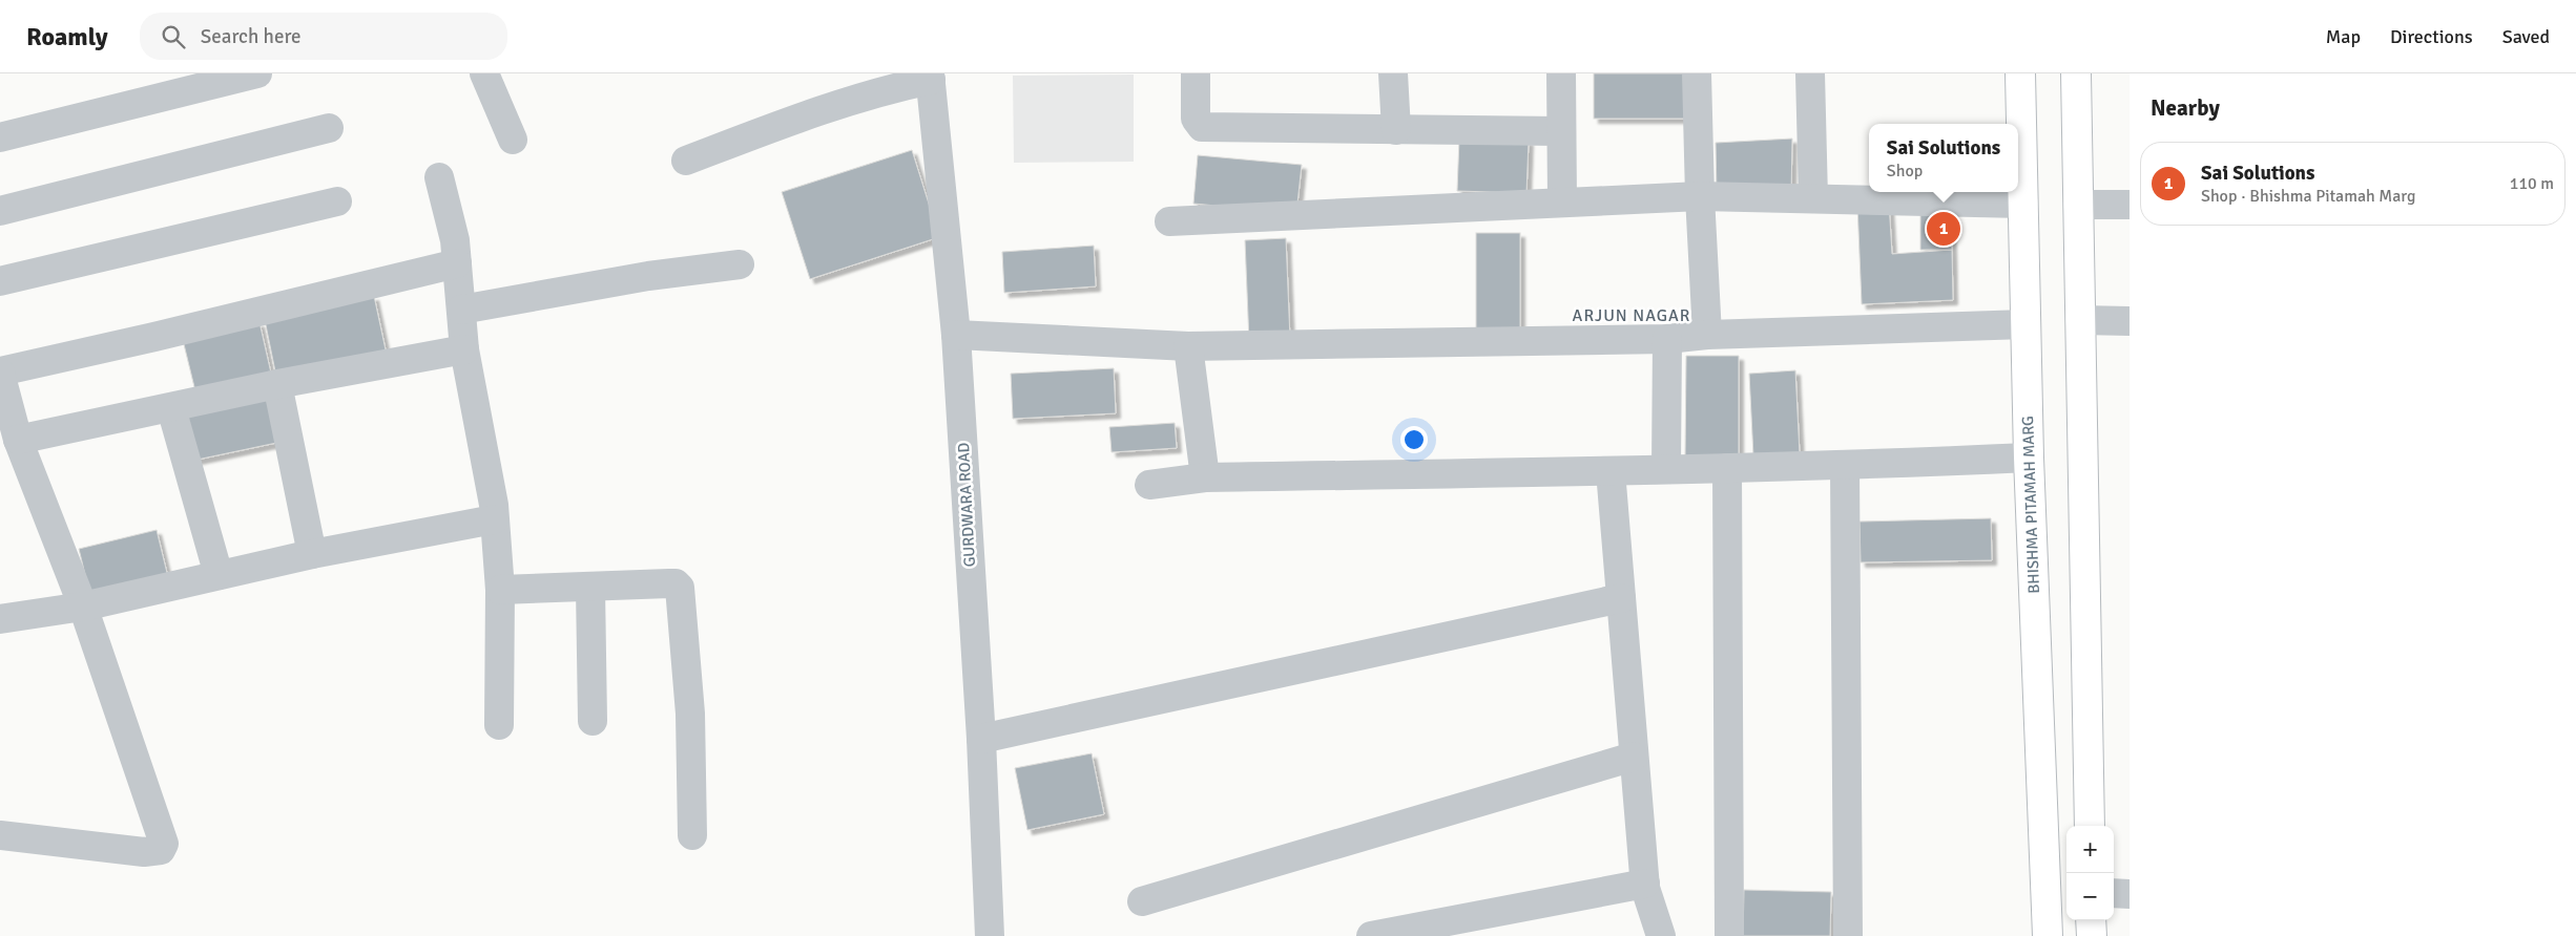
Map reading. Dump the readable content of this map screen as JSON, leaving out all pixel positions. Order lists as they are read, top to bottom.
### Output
{
  "streets": {
    "main road": ["BHISHMA PITAMAH MARG"],
    "street": ["GURDWARA ROAD"]
  },
  "districts": ["ARJUN NAGAR"],
  "page": {
    "header": "Roamly",
    "search": "Search here",
    "nav": ["Map", "Directions", "Saved"],
    "heading": "Nearby",
    "popup": ["Sai Solutions", "Shop"],
    "list": [
      {
        "mark": "1",
        "name": "Sai Solutions",
        "note": "Shop · Bhishma Pitamah Marg",
        "value": "110 m"
      }
    ],
    "pins": "1",
    "map_buttons": ["+", "−"]
  }
}
